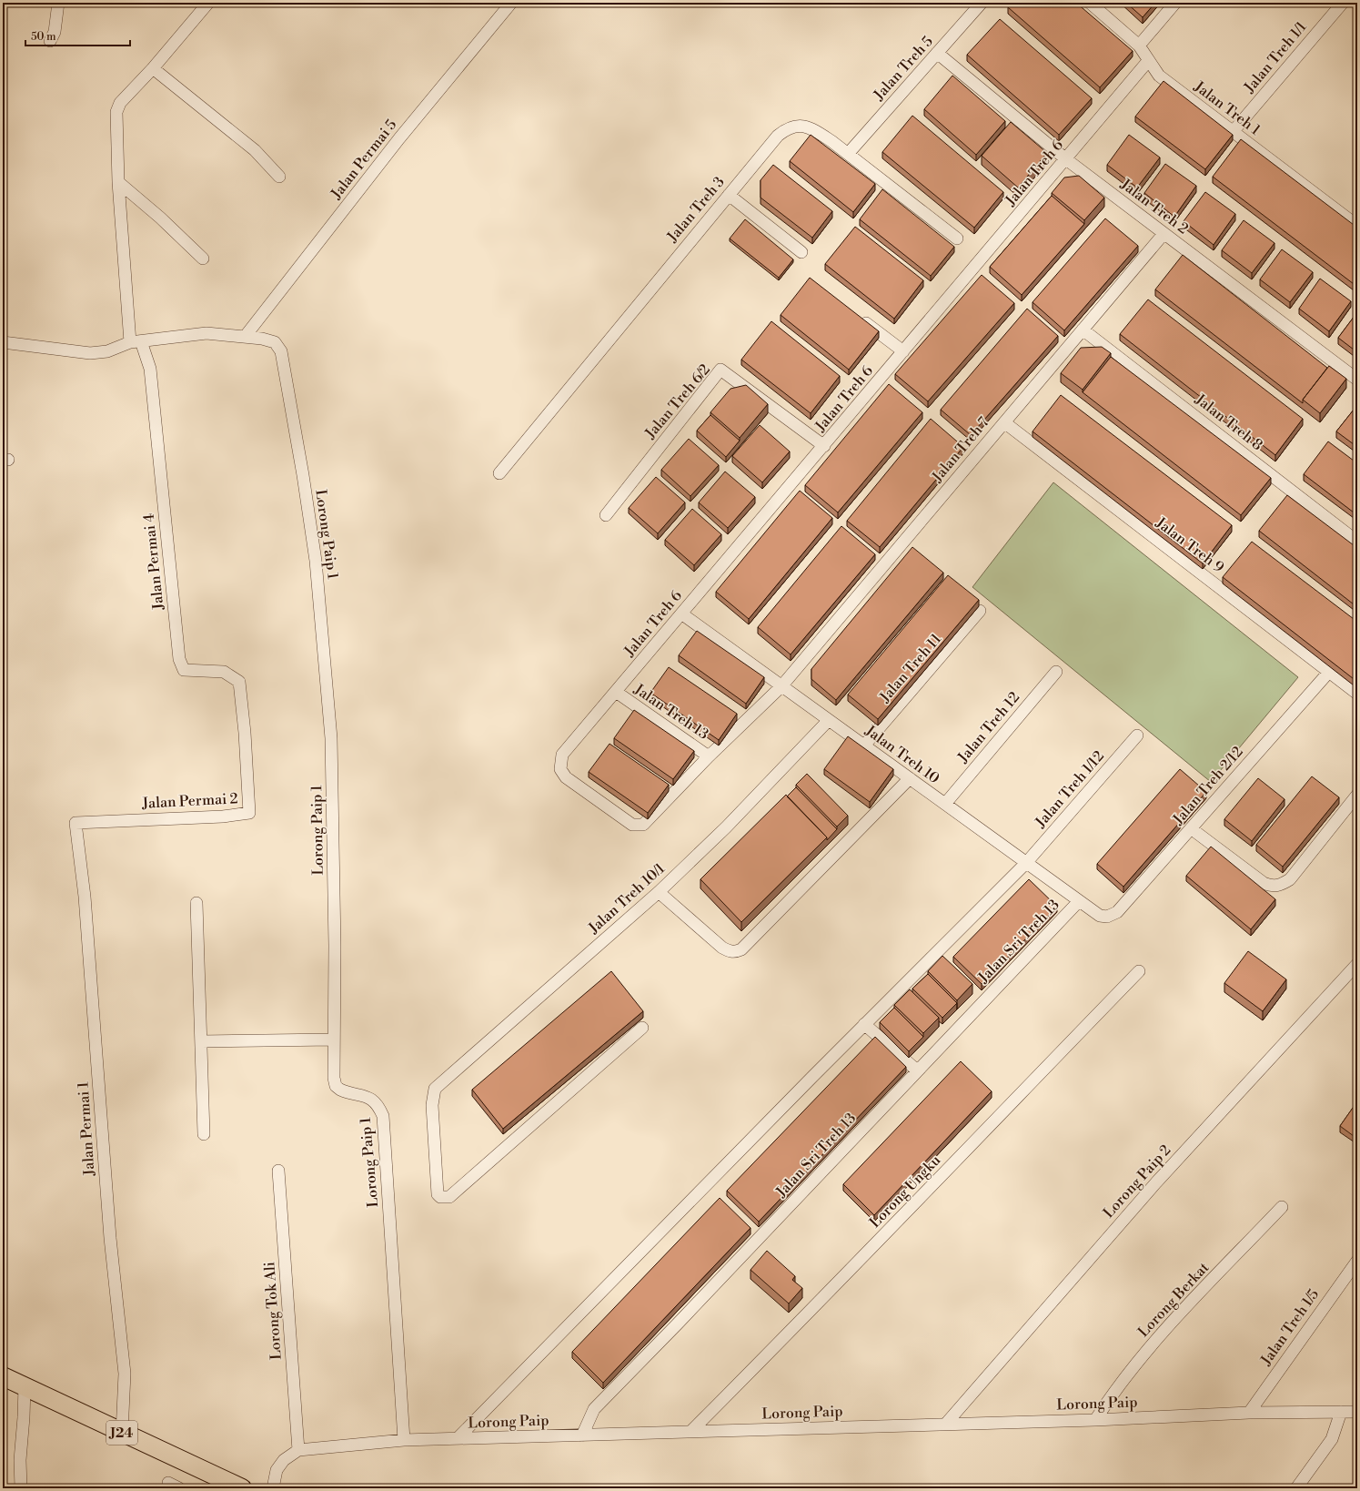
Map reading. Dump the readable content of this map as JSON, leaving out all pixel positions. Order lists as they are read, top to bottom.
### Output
{
  "streets": {
    "main road": ["J24"],
    "street": [
      "Jalan Treh 1/1",
      "Jalan Treh 5",
      "Jalan Treh 1",
      "Jalan Permai 5",
      "Jalan Treh 6",
      "Jalan Treh 2",
      "Jalan Treh 3",
      "Jalan Treh 6/2",
      "Jalan Treh 8",
      "Jalan Treh 7",
      "Lorong Paip 1",
      "Jalan Treh 9",
      "Jalan Permai 4",
      "Jalan Treh 11",
      "Jalan Treh 13",
      "Jalan Treh 12",
      "Jalan Treh 10",
      "Jalan Treh 2/12",
      "Jalan Treh 1/12",
      "Jalan Permai 2",
      "Jalan Treh 10/1",
      "Jalan Sri Treh 13",
      "Jalan Permai 1",
      "Lorong Paip 2",
      "Lorong Ungku",
      "Lorong Berkat",
      "Lorong Tok Ali",
      "Jalan Treh 1/5",
      "Lorong Paip"
    ]
  },
  "crossings": [
    ["Jalan Treh 1/1", "Jalan Treh 1"],
    ["Jalan Treh 5", "Jalan Treh 2"],
    ["Jalan Treh 5", "Jalan Treh 3"],
    ["Jalan Treh 1", "Jalan Treh 6"],
    ["Jalan Permai 5", "Lorong Paip 1"],
    ["Jalan Treh 6", "Jalan Treh 2"],
    ["Jalan Treh 6", "Jalan Treh 6/2"],
    ["Jalan Treh 6", "Jalan Treh 7"],
    ["Jalan Treh 6", "Jalan Treh 13"],
    ["Jalan Treh 6", "Jalan Treh 10"],
    ["Jalan Treh 2", "Jalan Treh 7"],
    ["Jalan Treh 8", "Jalan Treh 7"],
    ["Jalan Treh 7", "Jalan Treh 9"],
    ["Jalan Treh 7", "Jalan Treh 13"],
    ["Jalan Treh 7", "Jalan Treh 10"],
    ["Lorong Paip 1", "Jalan Permai 4"],
    ["Lorong Paip 1", "Lorong Paip"],
    ["Jalan Treh 9", "Jalan Treh 2/12"],
    ["Jalan Permai 4", "Jalan Permai 2"],
    ["Jalan Treh 11", "Jalan Treh 10"],
    ["Jalan Treh 12", "Jalan Treh 10"],
    ["Jalan Treh 10", "Jalan Treh 2/12"],
    ["Jalan Treh 10", "Jalan Treh 1/12"],
    ["Jalan Treh 10", "Jalan Treh 10/1"],
    ["Jalan Treh 10", "Jalan Sri Treh 13"],
    ["Jalan Treh 1/12", "Lorong Paip"],
    ["Jalan Permai 2", "Jalan Permai 1"],
    ["Jalan Sri Treh 13", "Lorong Paip"],
    ["Jalan Permai 1", "J24"],
    ["Lorong Paip 2", "Lorong Paip"],
    ["Lorong Ungku", "Lorong Paip"],
    ["Lorong Berkat", "Lorong Paip"],
    ["Lorong Tok Ali", "Lorong Paip"],
    ["Jalan Treh 1/5", "Lorong Paip"]
  ],
  "scale_bar": "50 m"
}
